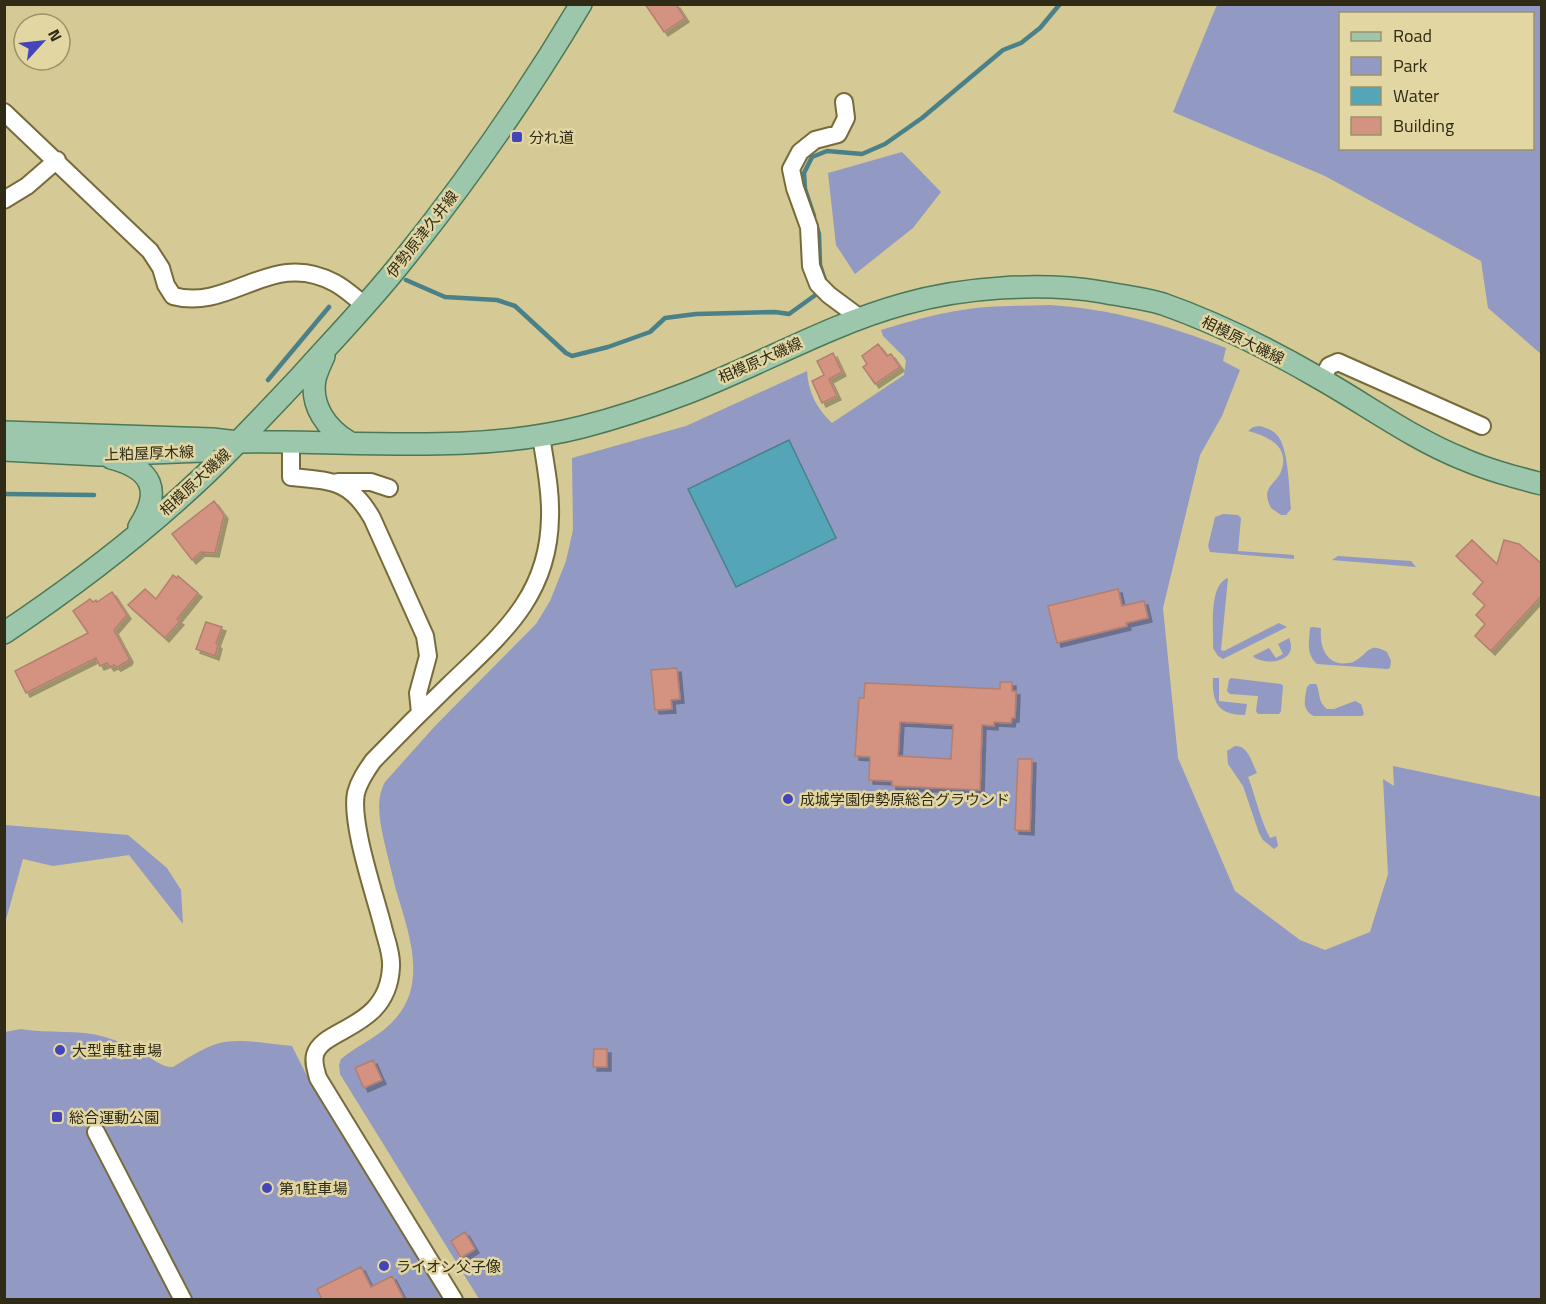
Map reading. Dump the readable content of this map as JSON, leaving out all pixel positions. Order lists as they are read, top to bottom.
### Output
{
  "streets": {
    "main road": ["伊勢原津久井線", "相模原大磯線", "上粕屋厚木線"]
  },
  "crossings": [
    ["伊勢原津久井線", "相模原大磯線"],
    ["伊勢原津久井線", "上粕屋厚木線"],
    ["相模原大磯線", "上粕屋厚木線"]
  ],
  "places": {
    "transit": ["分れ道", "総合運動公園"],
    "other": [
      "成城学園伊勢原総合グラウンド",
      "大型車駐車場",
      "第1駐車場",
      "ライオン父子像"
    ]
  },
  "legend": [
    "Road",
    "Park",
    "Water",
    "Building"
  ],
  "north": "top right"
}
